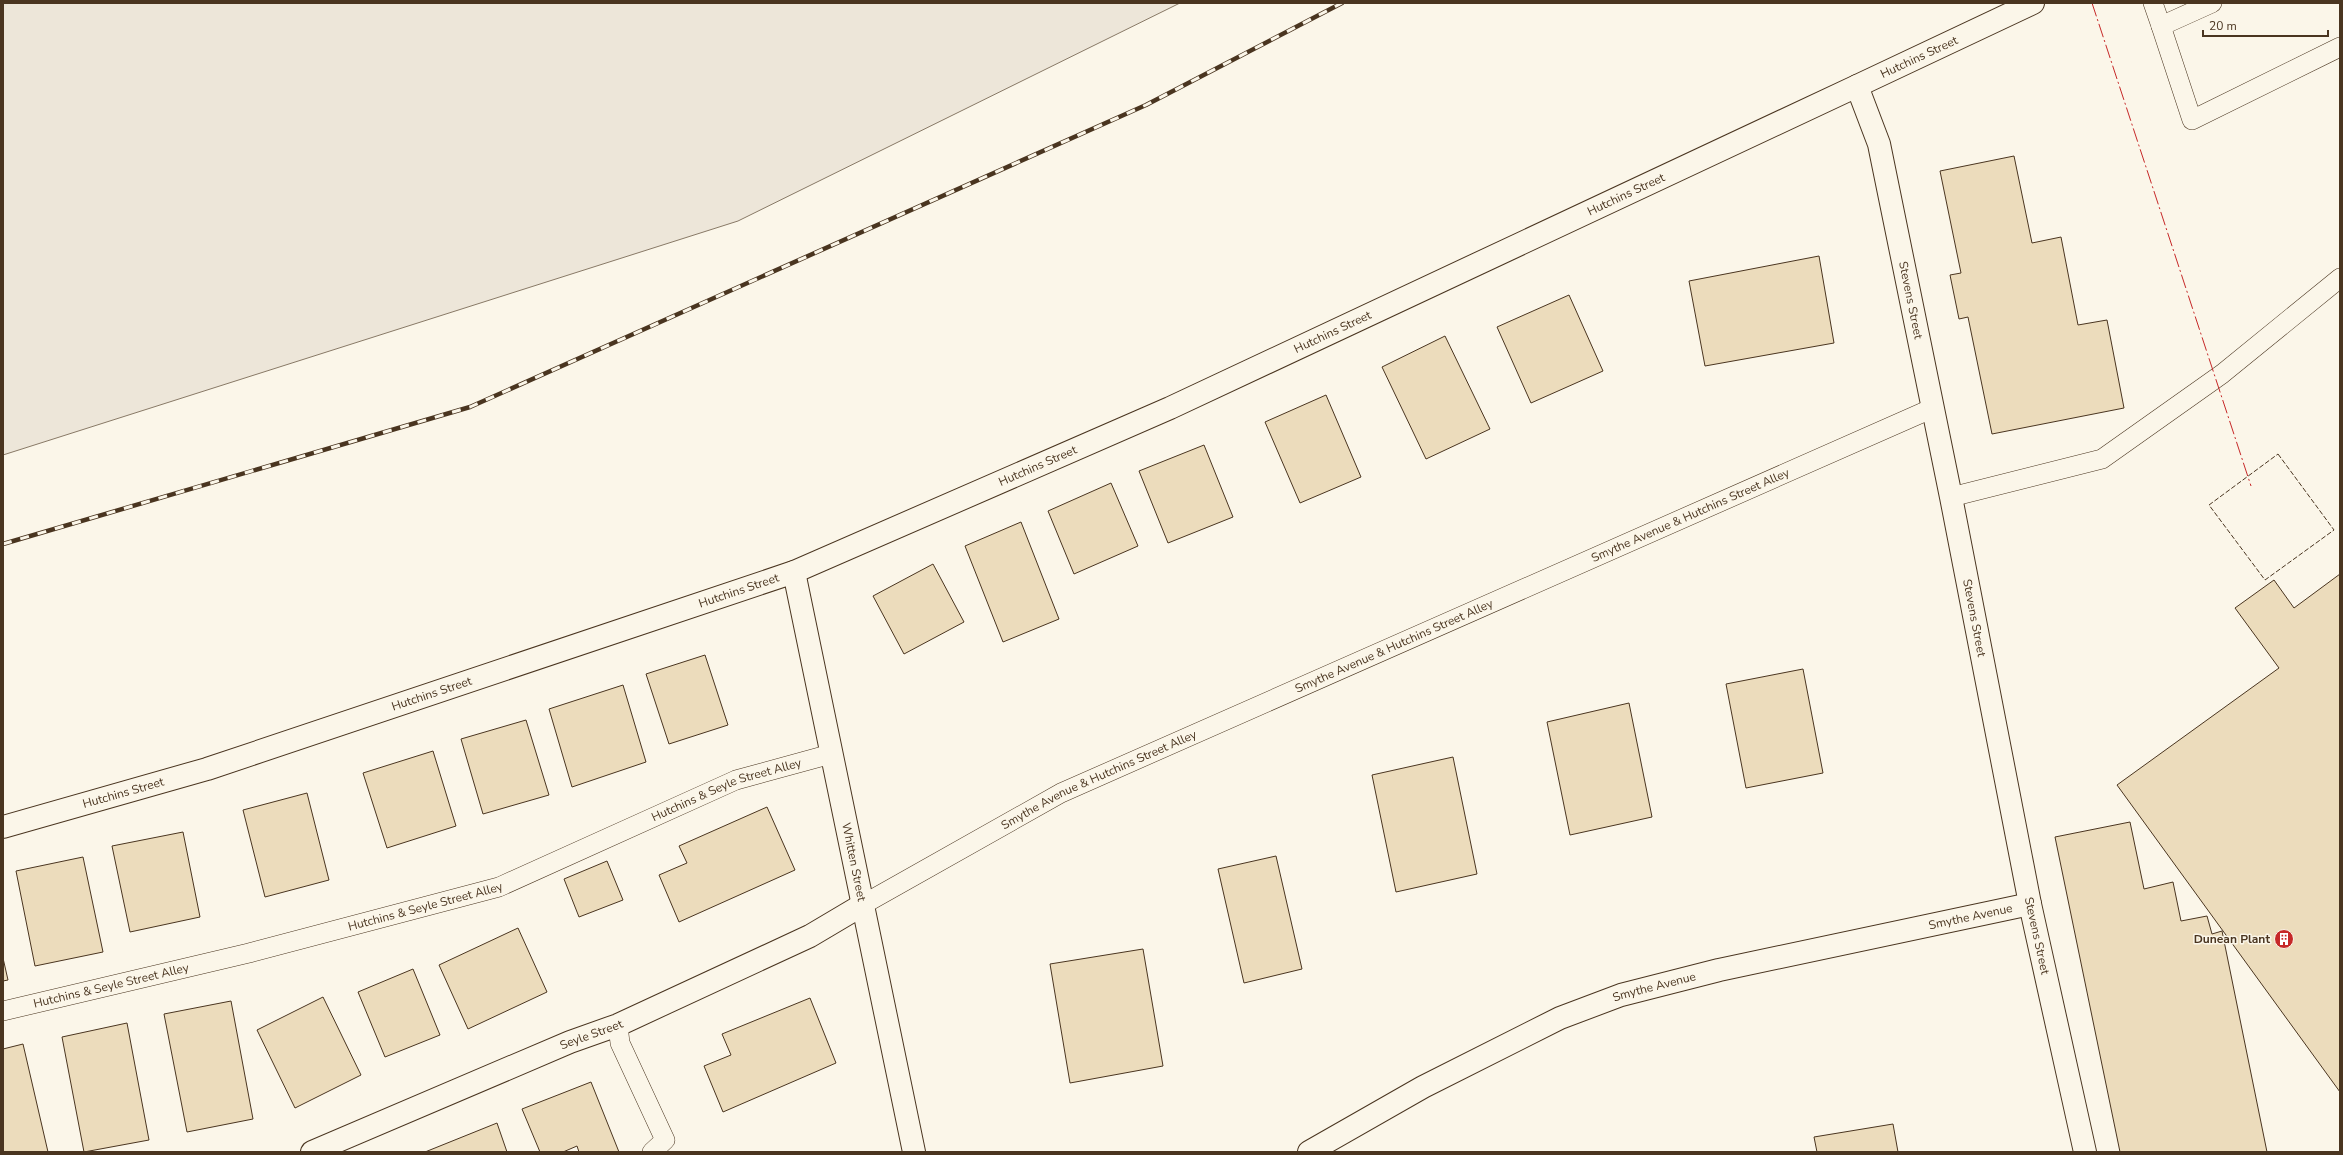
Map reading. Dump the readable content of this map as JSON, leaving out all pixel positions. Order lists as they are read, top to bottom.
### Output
{
  "streets": {
    "street": [
      "Hutchins Street",
      "Stevens Street",
      "Whitten Street",
      "Smythe Avenue",
      "Seyle Street"
    ],
    "lane": ["Smythe Avenue & Hutchins Street Alley", "Hutchins & Seyle Street Alley"]
  },
  "crossings": [
    ["Hutchins Street", "Stevens Street"],
    ["Hutchins Street", "Whitten Street"],
    ["Stevens Street", "Smythe Avenue & Hutchins Street Alley"],
    ["Stevens Street", "Smythe Avenue"],
    ["Smythe Avenue & Hutchins Street Alley", "Whitten Street"],
    ["Smythe Avenue & Hutchins Street Alley", "Seyle Street"],
    ["Hutchins & Seyle Street Alley", "Whitten Street"],
    ["Whitten Street", "Seyle Street"]
  ],
  "places": {
    "building": ["Dunean Plant"]
  },
  "scale_bar": "20 m"
}
